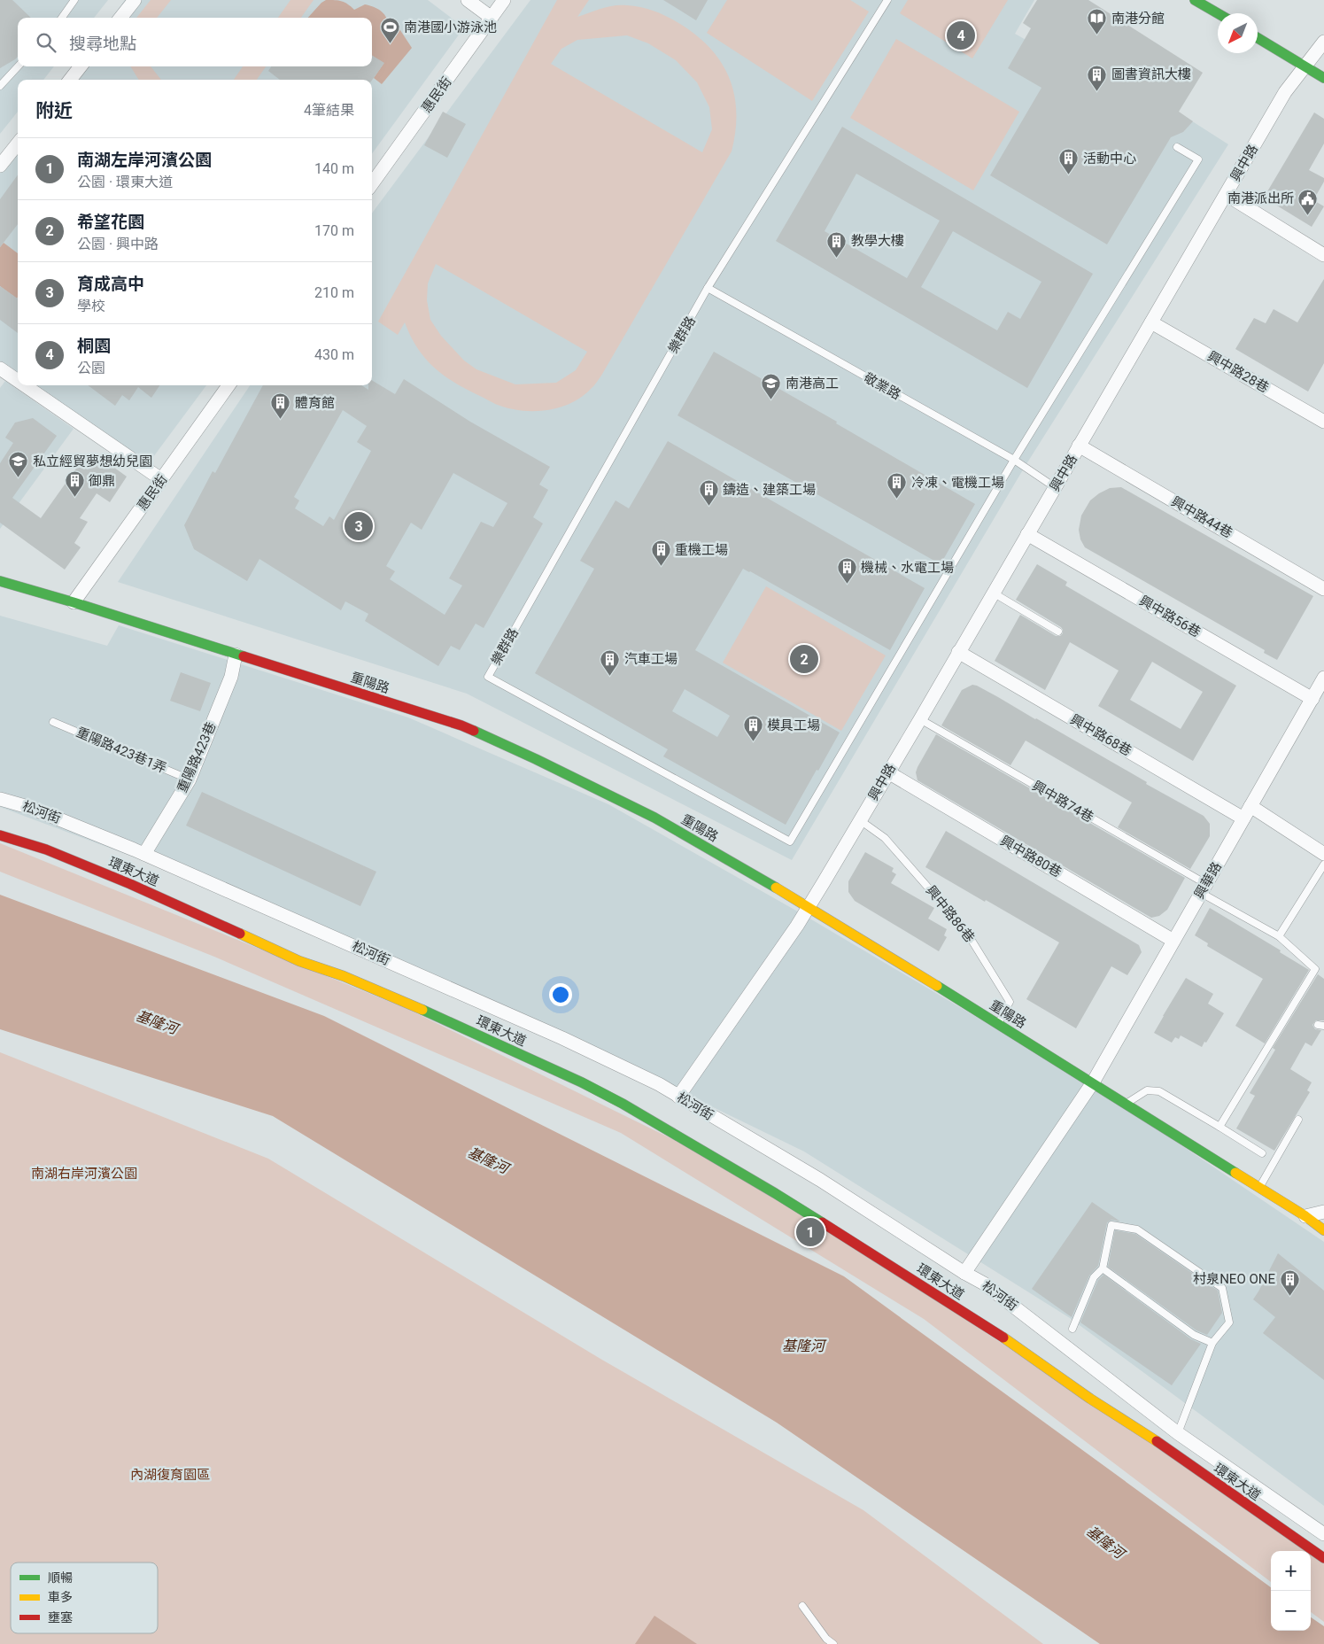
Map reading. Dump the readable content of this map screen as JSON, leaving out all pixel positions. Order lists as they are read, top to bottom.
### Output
{
  "streets": {
    "main road": ["重陽路", "環東大道"],
    "street": [
      "惠民街",
      "興中路",
      "興中路28巷",
      "興中路44巷",
      "興中路56巷",
      "興中路68巷",
      "重陽路423巷",
      "松河街",
      "興中路80巷",
      "興華路"
    ],
    "lane": [
      "樂群路",
      "敬業路",
      "重陽路423巷1弄",
      "興中路74巷",
      "興中路86巷"
    ]
  },
  "crossings": [
    ["惠民街", "重陽路"],
    ["興中路", "興中路28巷"],
    ["興中路", "敬業路"],
    ["興中路", "興中路44巷"],
    ["興中路", "興中路56巷"],
    ["興中路", "重陽路"],
    ["興中路", "興中路68巷"],
    ["興中路", "興中路74巷"],
    ["興中路", "松河街"],
    ["興中路", "興中路80巷"],
    ["興中路", "興中路86巷"],
    ["樂群路", "敬業路"],
    ["興中路56巷", "興華路"],
    ["重陽路", "重陽路423巷"],
    ["重陽路", "興華路"],
    ["重陽路", "興中路86巷"],
    ["興中路68巷", "興華路"],
    ["重陽路423巷1弄", "重陽路423巷"],
    ["重陽路423巷", "松河街"],
    ["興中路74巷", "興華路"],
    ["松河街", "興華路"],
    ["興中路80巷", "興華路"]
  ],
  "water": ["基隆河"],
  "parks": ["南湖右岸河濱公園", "內湖復育園區"],
  "places": {
    "library": ["南港分館"],
    "sports": ["南港國小游泳池"],
    "building": [
      "圖書資訊大樓",
      "活動中心",
      "教學大樓",
      "體育館",
      "御鼎",
      "冷凍、電機工場",
      "鑄造、建築工場",
      "重機工場",
      "機械、水電工場",
      "汽車工場",
      "模具工場",
      "村泉NEO ONE"
    ],
    "public building": ["南港派出所"],
    "school or university": ["南港高工", "私立經貿夢想幼兒園"]
  },
  "legend": ["順暢", "車多", "壅塞"],
  "north": "bottom left",
  "page": {
    "search": "搜尋地點",
    "pins": [
      "4",
      "3",
      "2",
      "1"
    ],
    "heading": ["附近", "4筆結果"],
    "list": [
      {
        "mark": "1",
        "name": "南湖左岸河濱公園",
        "note": "公園 · 環東大道",
        "value": "140 m"
      },
      {
        "mark": "2",
        "name": "希望花園",
        "note": "公園 · 興中路",
        "value": "170 m"
      },
      {
        "mark": "3",
        "name": "育成高中",
        "note": "學校",
        "value": "210 m"
      },
      {
        "mark": "4",
        "name": "桐園",
        "note": "公園",
        "value": "430 m"
      }
    ],
    "map_buttons": ["+", "−"]
  }
}
